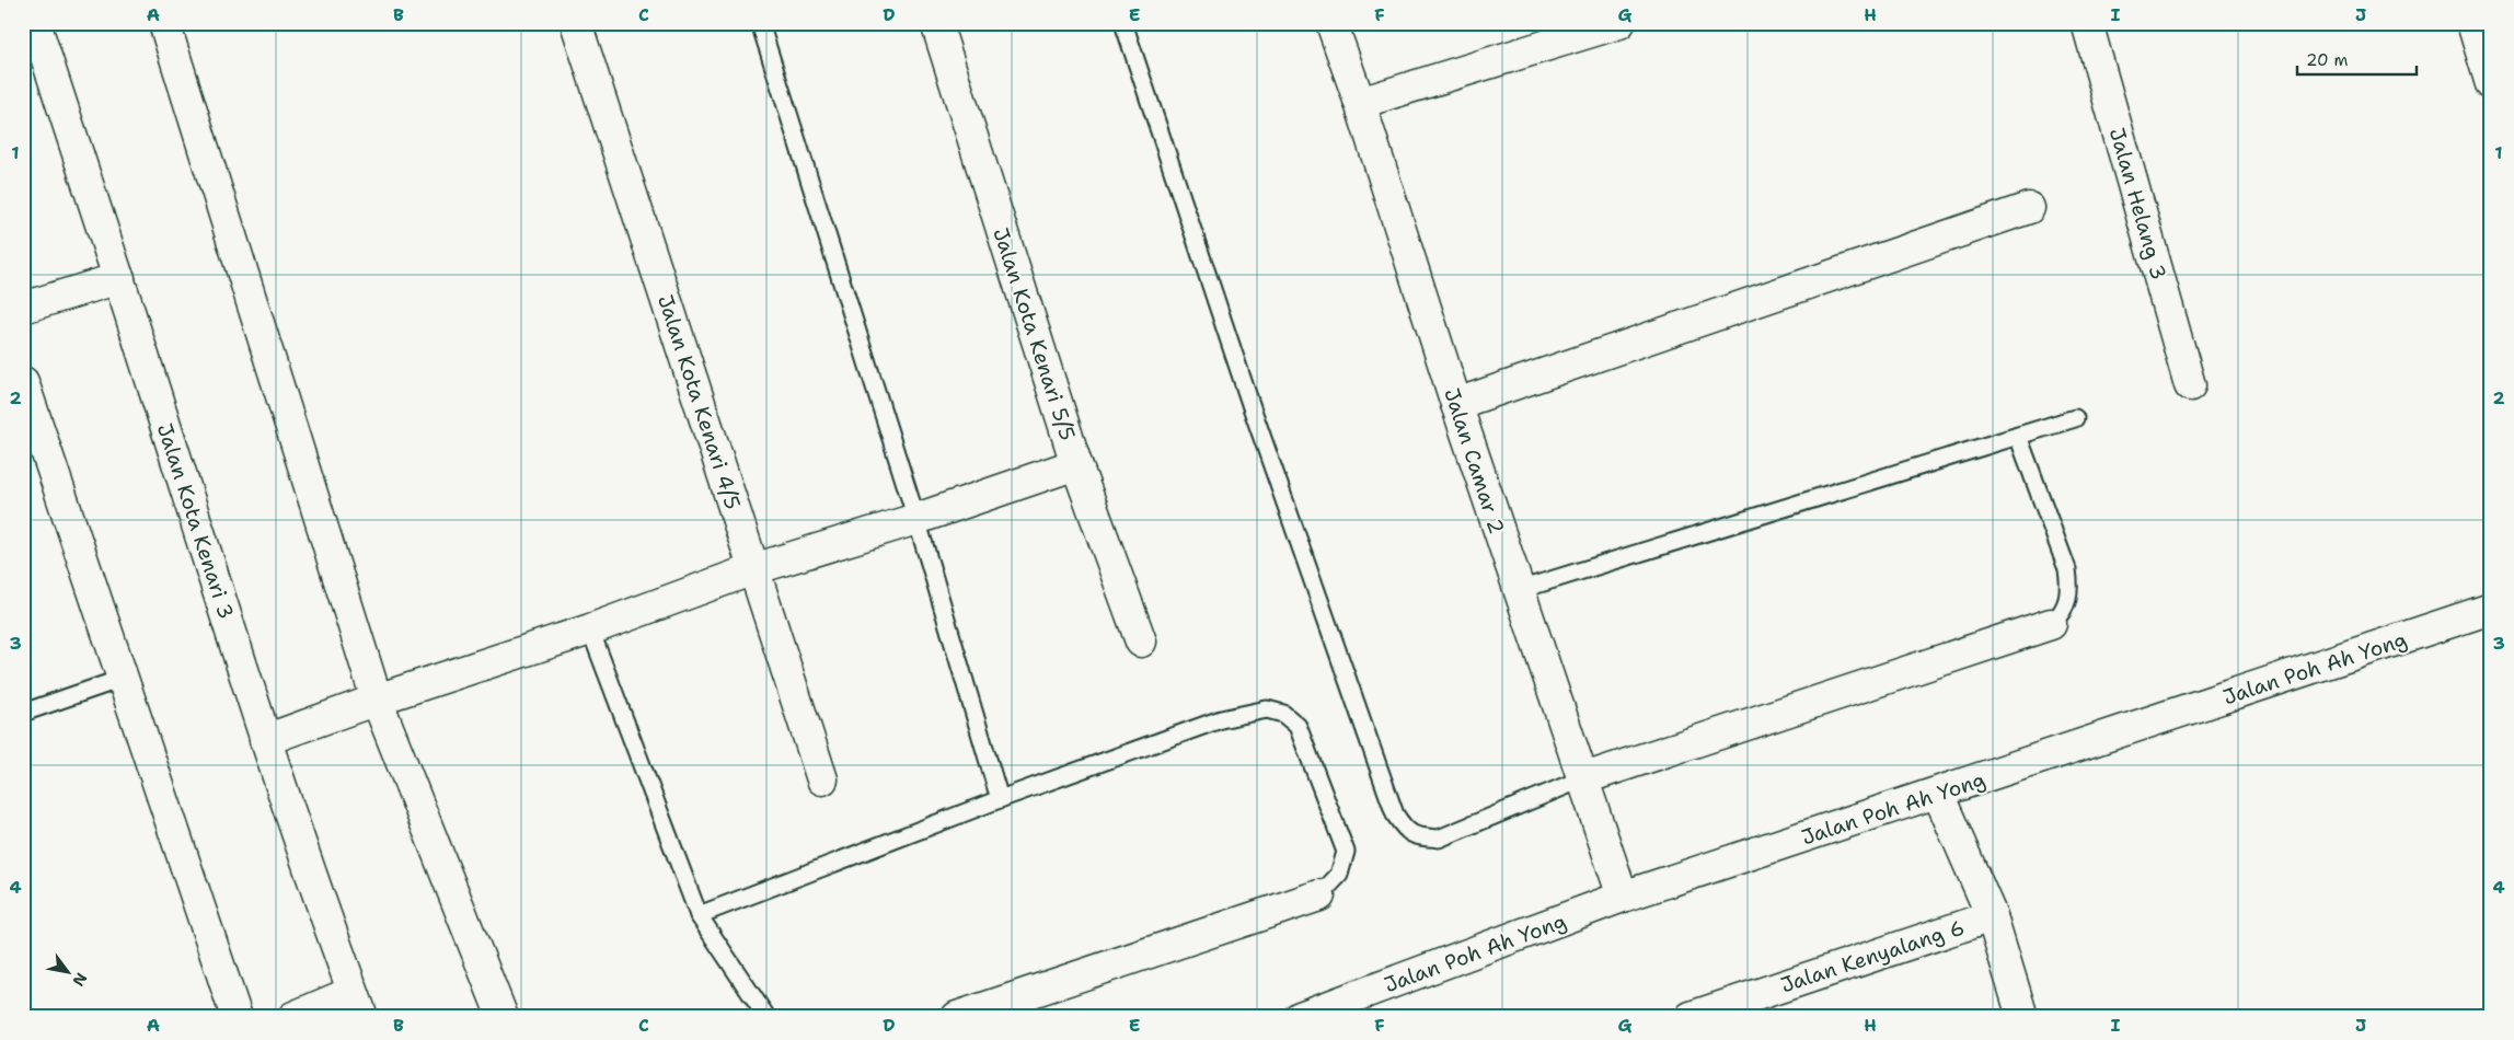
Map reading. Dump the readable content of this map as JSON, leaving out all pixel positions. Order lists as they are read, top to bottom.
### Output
{
  "streets": {
    "street": [
      "Jalan Helang 3",
      "Jalan Kota Kenari 5/5",
      "Jalan Kota Kenari 4/5",
      "Jalan Camar 2",
      "Jalan Kota Kenari 3",
      "Jalan Poh Ah Yong",
      "Jalan Kenyalang 6"
    ]
  },
  "crossings": [
    ["Jalan Camar 2", "Jalan Poh Ah Yong"]
  ],
  "scale_bar": "20 m",
  "north": "bottom right",
  "grid": {
    "columns": [
      "A",
      "B",
      "C",
      "D",
      "E",
      "F",
      "G",
      "H",
      "I",
      "J"
    ],
    "rows": [
      "1",
      "2",
      "3",
      "4"
    ]
  }
}
